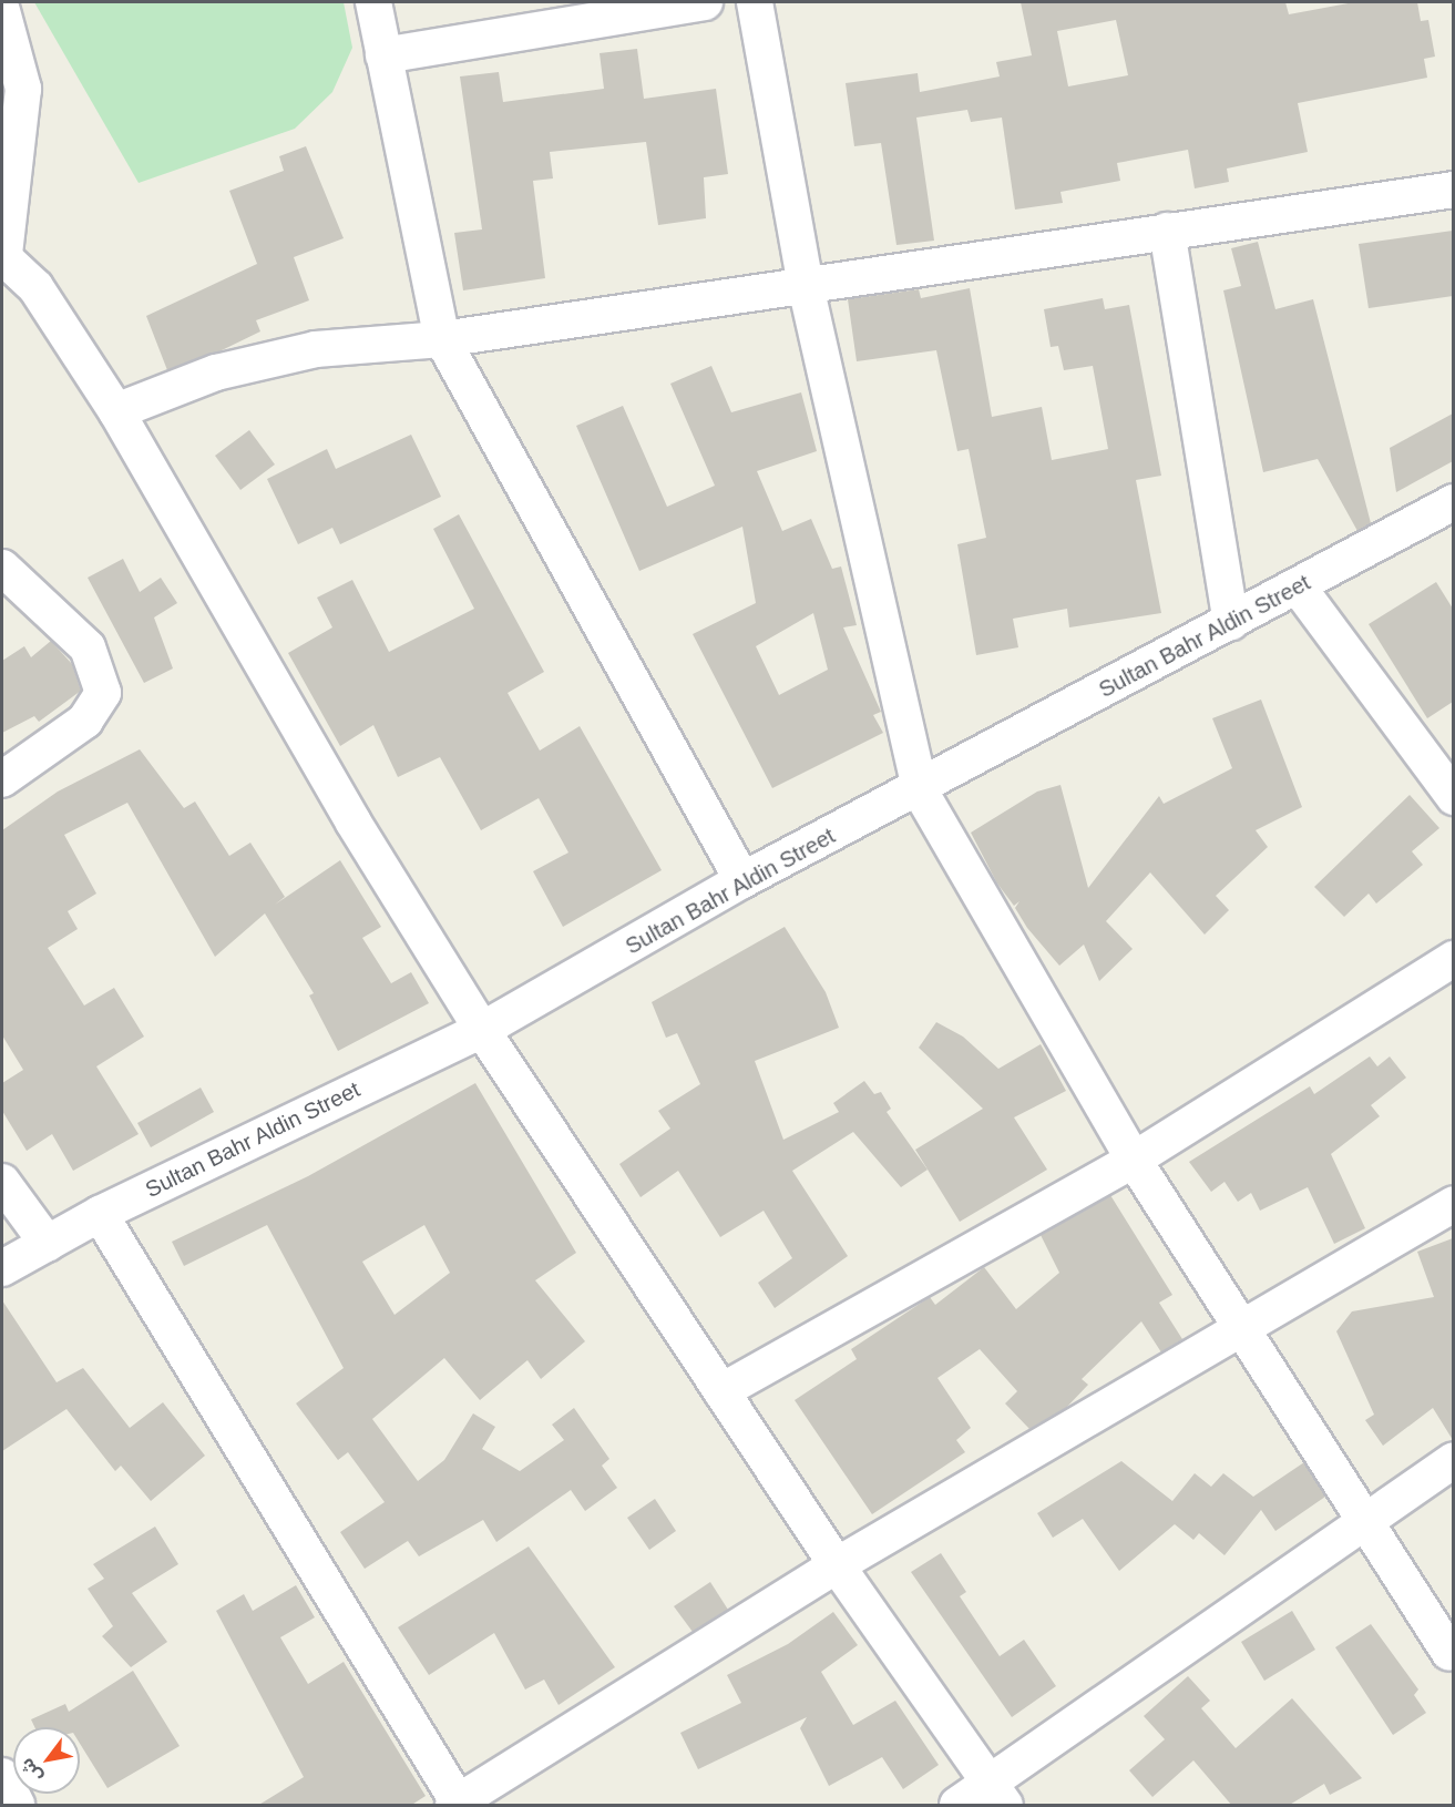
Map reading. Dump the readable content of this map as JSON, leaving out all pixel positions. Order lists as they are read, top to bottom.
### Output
{
  "streets": {
    "street": ["Sultan Bahr Aldin Street"]
  },
  "north": "bottom left"
}
